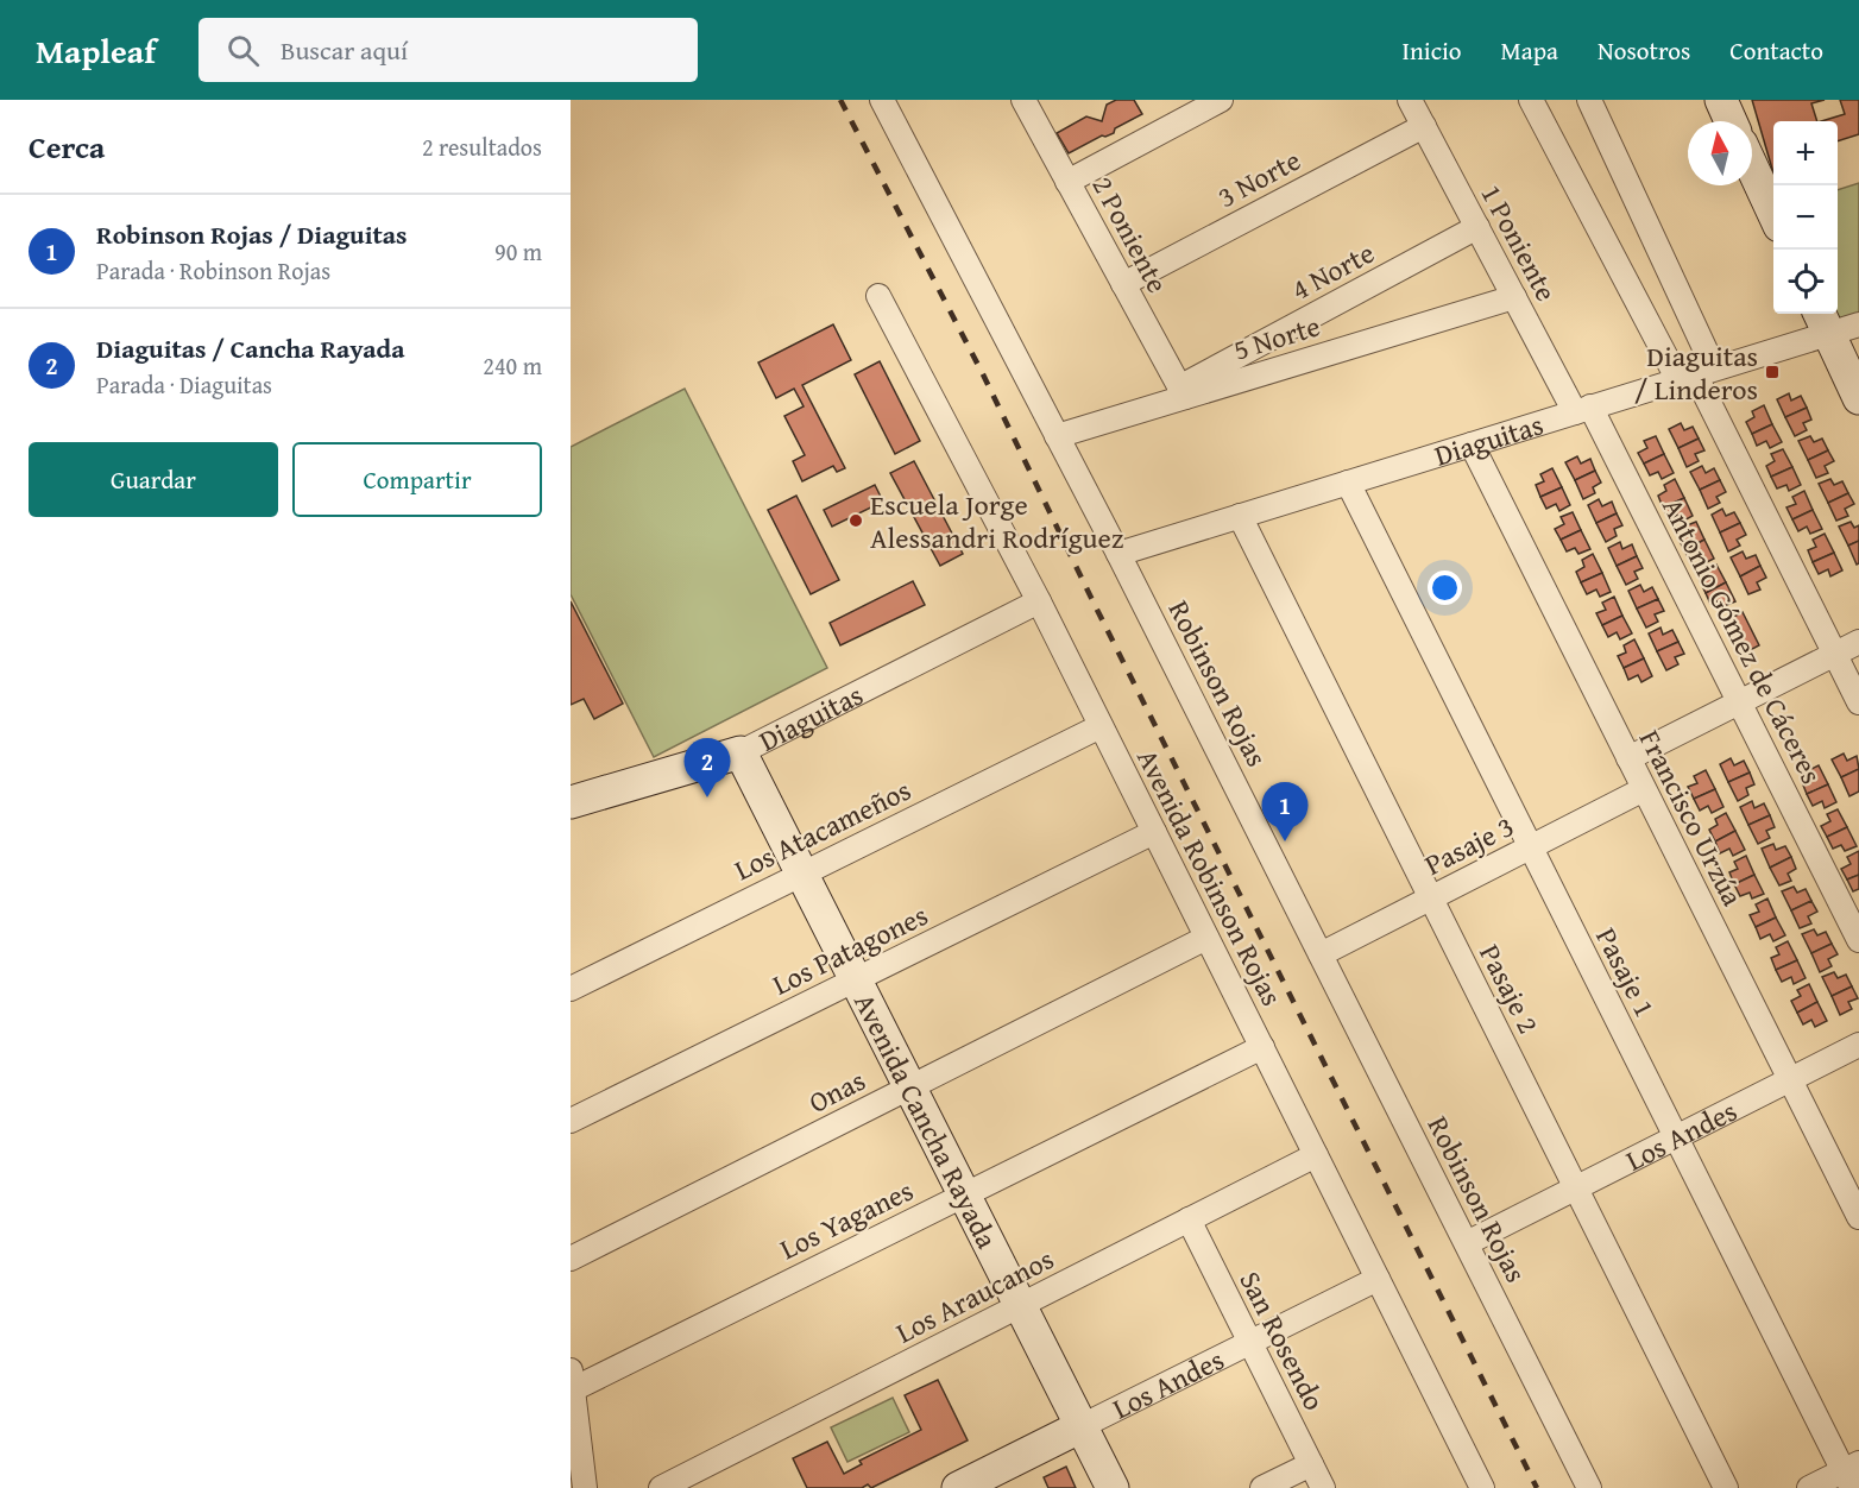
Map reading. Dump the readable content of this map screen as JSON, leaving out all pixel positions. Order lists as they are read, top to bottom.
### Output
{
  "streets": {
    "street": [
      "3 Norte",
      "2 Poniente",
      "1 Poniente",
      "4 Norte",
      "5 Norte",
      "Diaguitas",
      "Antonio Gómez de Cáceres",
      "Robinson Rojas",
      "Francisco Urzúa",
      "Los Atacameños",
      "Pasaje 3",
      "Avenida Robinson Rojas",
      "Los Patagones",
      "Pasaje 1",
      "Pasaje 2",
      "Onas",
      "Avenida Cancha Rayada",
      "Los Andes",
      "Los Yaganes",
      "Los Araucanos",
      "San Rosendo"
    ]
  },
  "crossings": [
    ["3 Norte", "2 Poniente"],
    ["3 Norte", "1 Poniente"],
    ["2 Poniente", "4 Norte"],
    ["2 Poniente", "5 Norte"],
    ["1 Poniente", "4 Norte"],
    ["1 Poniente", "5 Norte"],
    ["1 Poniente", "Diaguitas"],
    ["1 Poniente", "Antonio Gómez de Cáceres"],
    ["4 Norte", "5 Norte"],
    ["5 Norte", "Robinson Rojas"],
    ["Diaguitas", "Antonio Gómez de Cáceres"],
    ["Diaguitas", "Robinson Rojas"],
    ["Diaguitas", "Francisco Urzúa"],
    ["Diaguitas", "Avenida Robinson Rojas"],
    ["Diaguitas", "Pasaje 1"],
    ["Diaguitas", "Pasaje 2"],
    ["Diaguitas", "Avenida Cancha Rayada"],
    ["Robinson Rojas", "Pasaje 3"],
    ["Robinson Rojas", "Los Andes"],
    ["Francisco Urzúa", "Pasaje 3"],
    ["Francisco Urzúa", "Los Andes"],
    ["Los Atacameños", "Avenida Robinson Rojas"],
    ["Los Atacameños", "Avenida Cancha Rayada"],
    ["Pasaje 3", "Pasaje 1"],
    ["Pasaje 3", "Pasaje 2"],
    ["Avenida Robinson Rojas", "Los Patagones"],
    ["Avenida Robinson Rojas", "Onas"],
    ["Avenida Robinson Rojas", "Los Andes"],
    ["Avenida Robinson Rojas", "Los Yaganes"],
    ["Avenida Robinson Rojas", "Los Araucanos"],
    ["Los Patagones", "Avenida Cancha Rayada"],
    ["Pasaje 1", "Los Andes"],
    ["Pasaje 2", "Los Andes"],
    ["Onas", "Avenida Cancha Rayada"],
    ["Avenida Cancha Rayada", "Los Andes"],
    ["Avenida Cancha Rayada", "Los Yaganes"],
    ["Avenida Cancha Rayada", "Los Araucanos"],
    ["Los Andes", "San Rosendo"],
    ["Los Araucanos", "San Rosendo"]
  ],
  "places": {
    "transit": ["Diaguitas / Linderos"],
    "other": ["Escuela Jorge Alessandri Rodríguez"]
  },
  "north": "top",
  "page": {
    "header": "Mapleaf",
    "search": "Buscar aquí",
    "nav": [
      "Inicio",
      "Mapa",
      "Nosotros",
      "Contacto"
    ],
    "heading": ["Cerca", "2 resultados"],
    "map_buttons": ["+", "−"],
    "list": [
      {
        "mark": "1",
        "name": "Robinson Rojas / Diaguitas",
        "note": "Parada · Robinson Rojas",
        "value": "90 m"
      },
      {
        "mark": "2",
        "name": "Diaguitas / Cancha Rayada",
        "note": "Parada · Diaguitas",
        "value": "240 m"
      }
    ],
    "buttons": ["Guardar", "Compartir"],
    "pins": ["2", "1"]
  }
}
